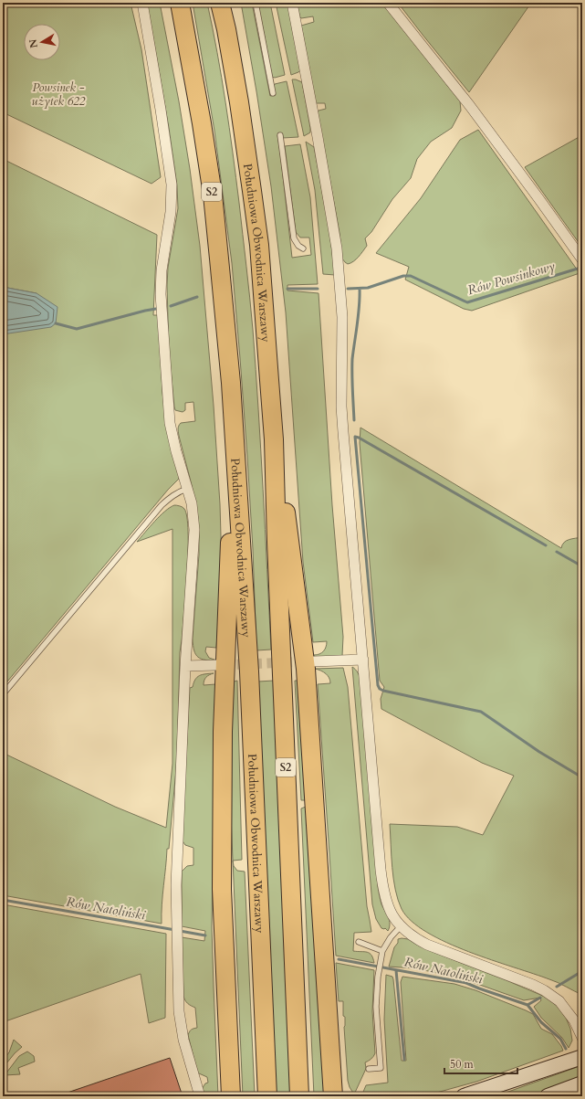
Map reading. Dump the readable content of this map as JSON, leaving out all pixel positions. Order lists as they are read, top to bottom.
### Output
{
  "streets": {
    "highway": ["S2", "Południowa Obwodnica Warszawy"]
  },
  "water": ["Rów Powsinkowy", "Rów Natoliński"],
  "parks": ["Powsinek - użytek 622"],
  "scale_bar": "50 m",
  "north": "left"
}
